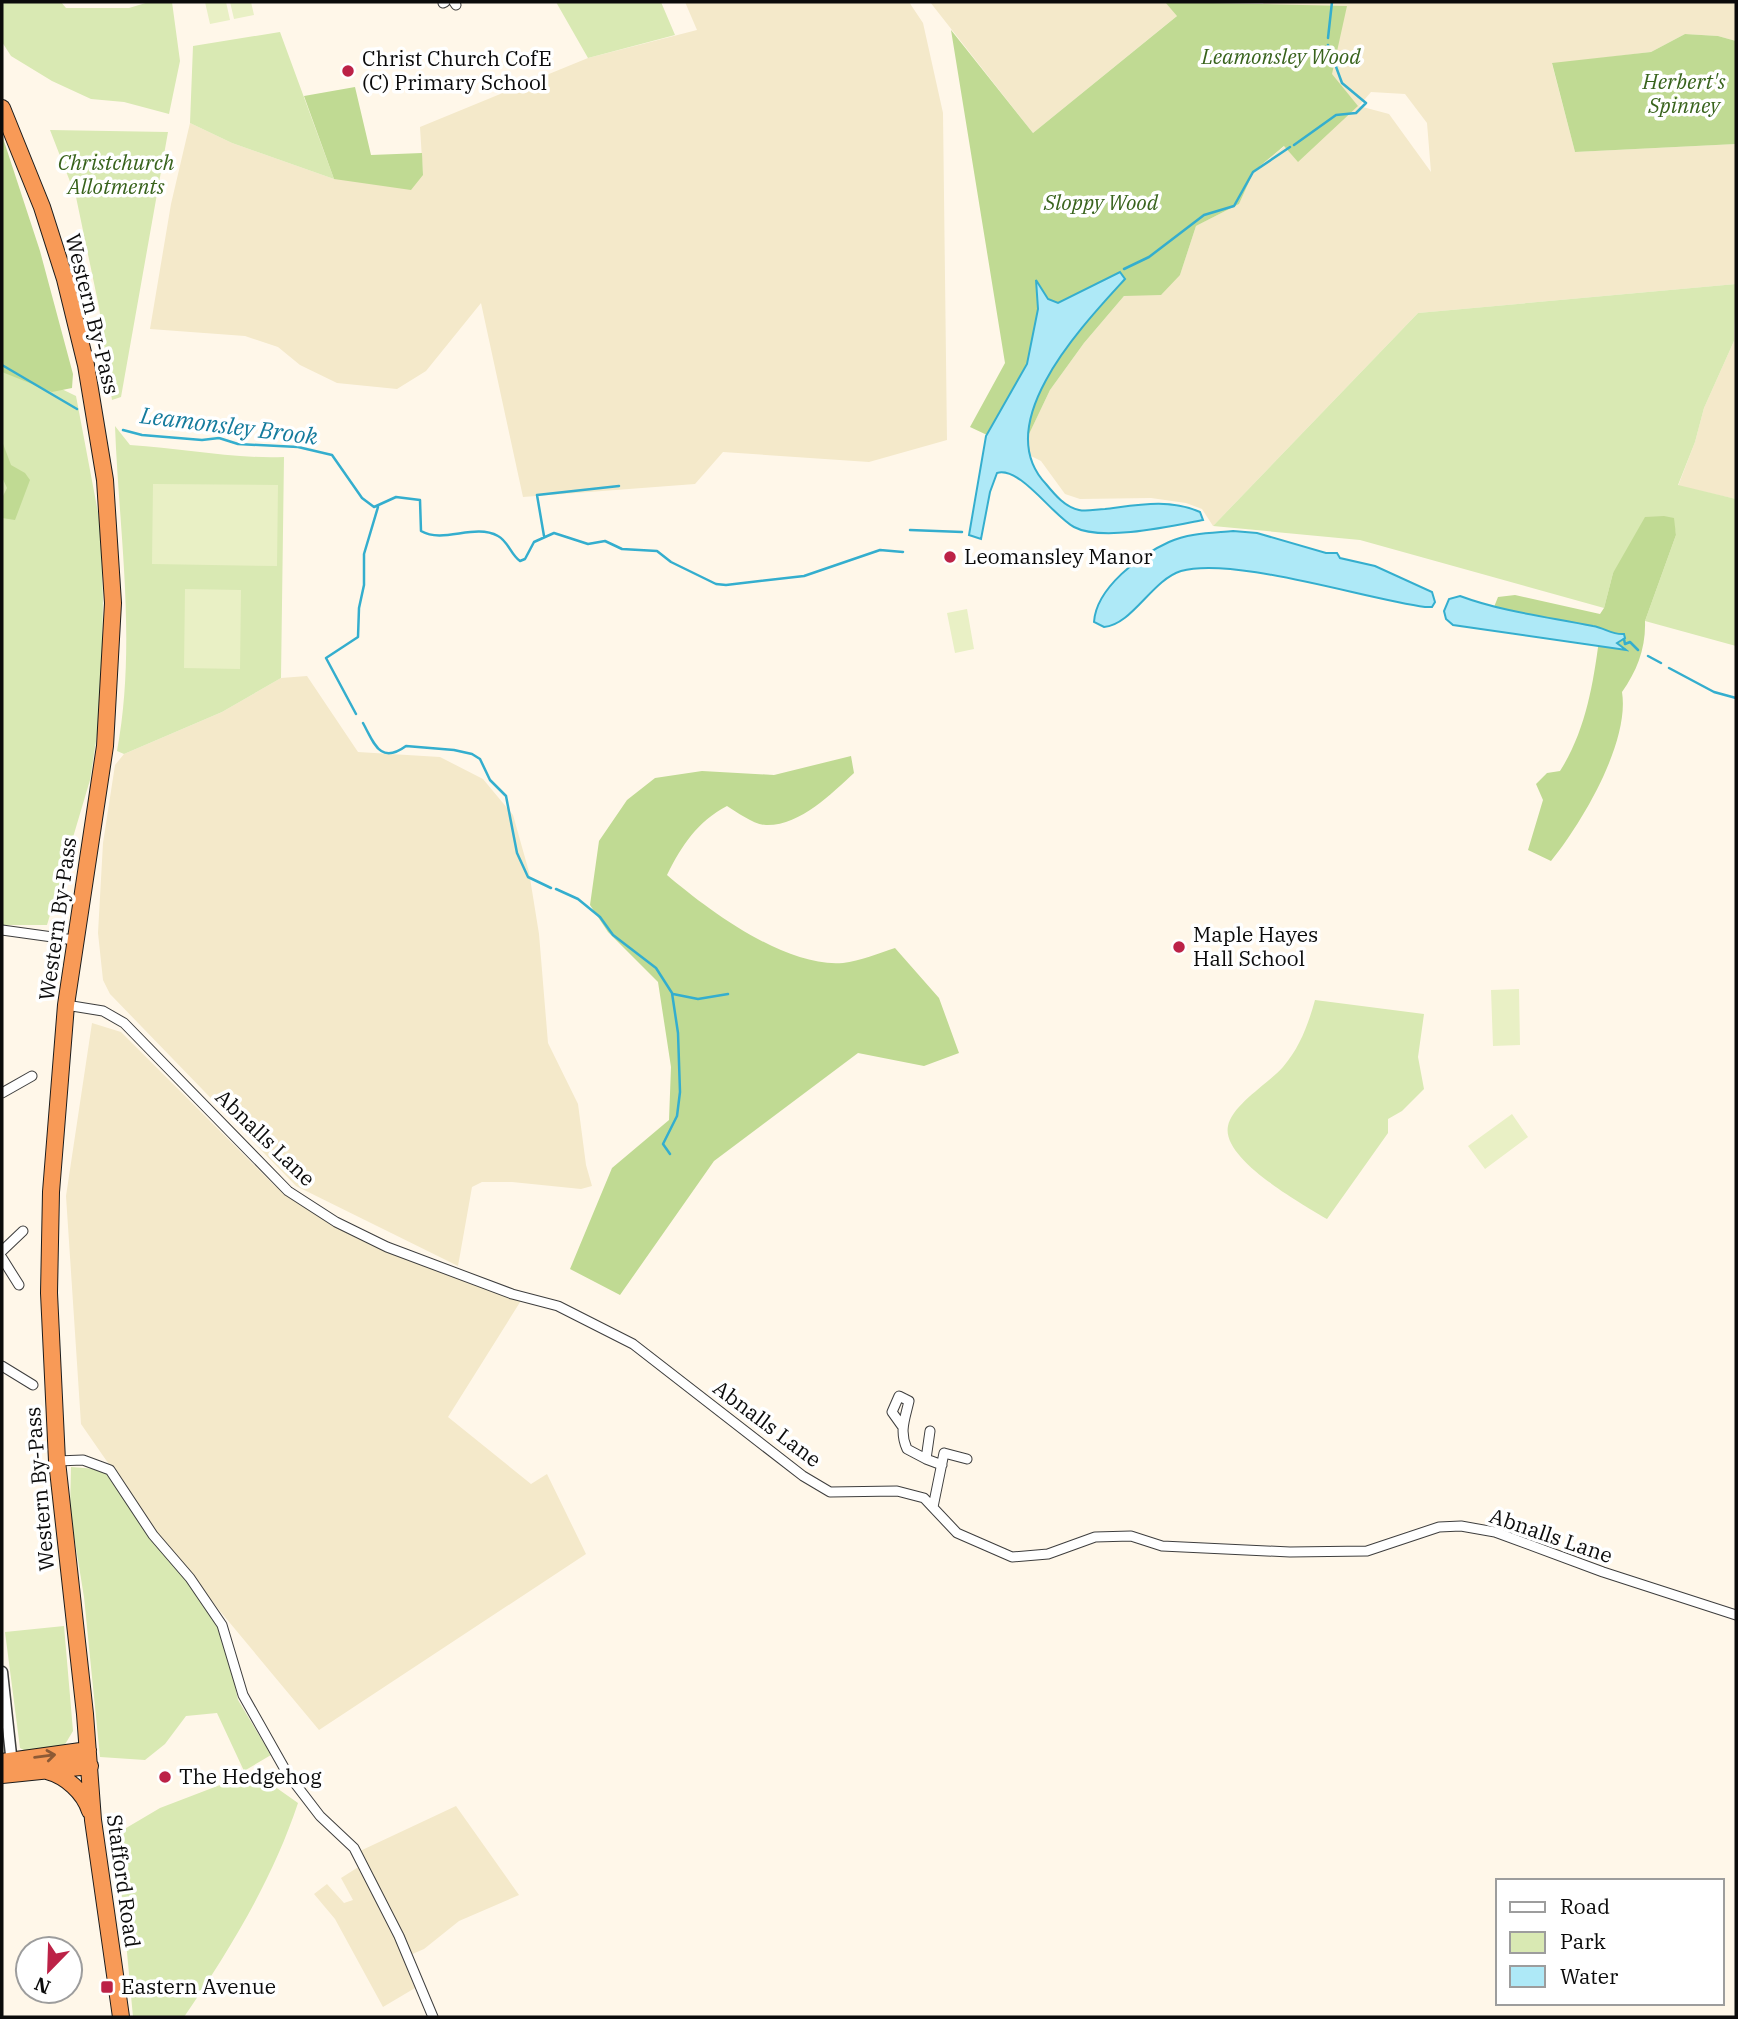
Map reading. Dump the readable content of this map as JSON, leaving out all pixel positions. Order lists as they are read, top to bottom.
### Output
{
  "streets": {
    "highway": ["Western By-Pass", "Stafford Road"],
    "street": ["Abnalls Lane"]
  },
  "crossings": [
    ["Western By-Pass", "Abnalls Lane"],
    ["Western By-Pass", "Stafford Road"]
  ],
  "water": ["Leamonsley Brook"],
  "parks": [
    "Leamonsley Wood",
    "Herbert's Spinney",
    "Christchurch Allotments",
    "Sloppy Wood"
  ],
  "places": {
    "other": [
      "Christ Church CofE (C) Primary School",
      "Leomansley Manor",
      "Maple Hayes Hall School",
      "The Hedgehog"
    ],
    "transit": ["Eastern Avenue"]
  },
  "legend": ["Road", "Park", "Water"],
  "north": "bottom left"
}
